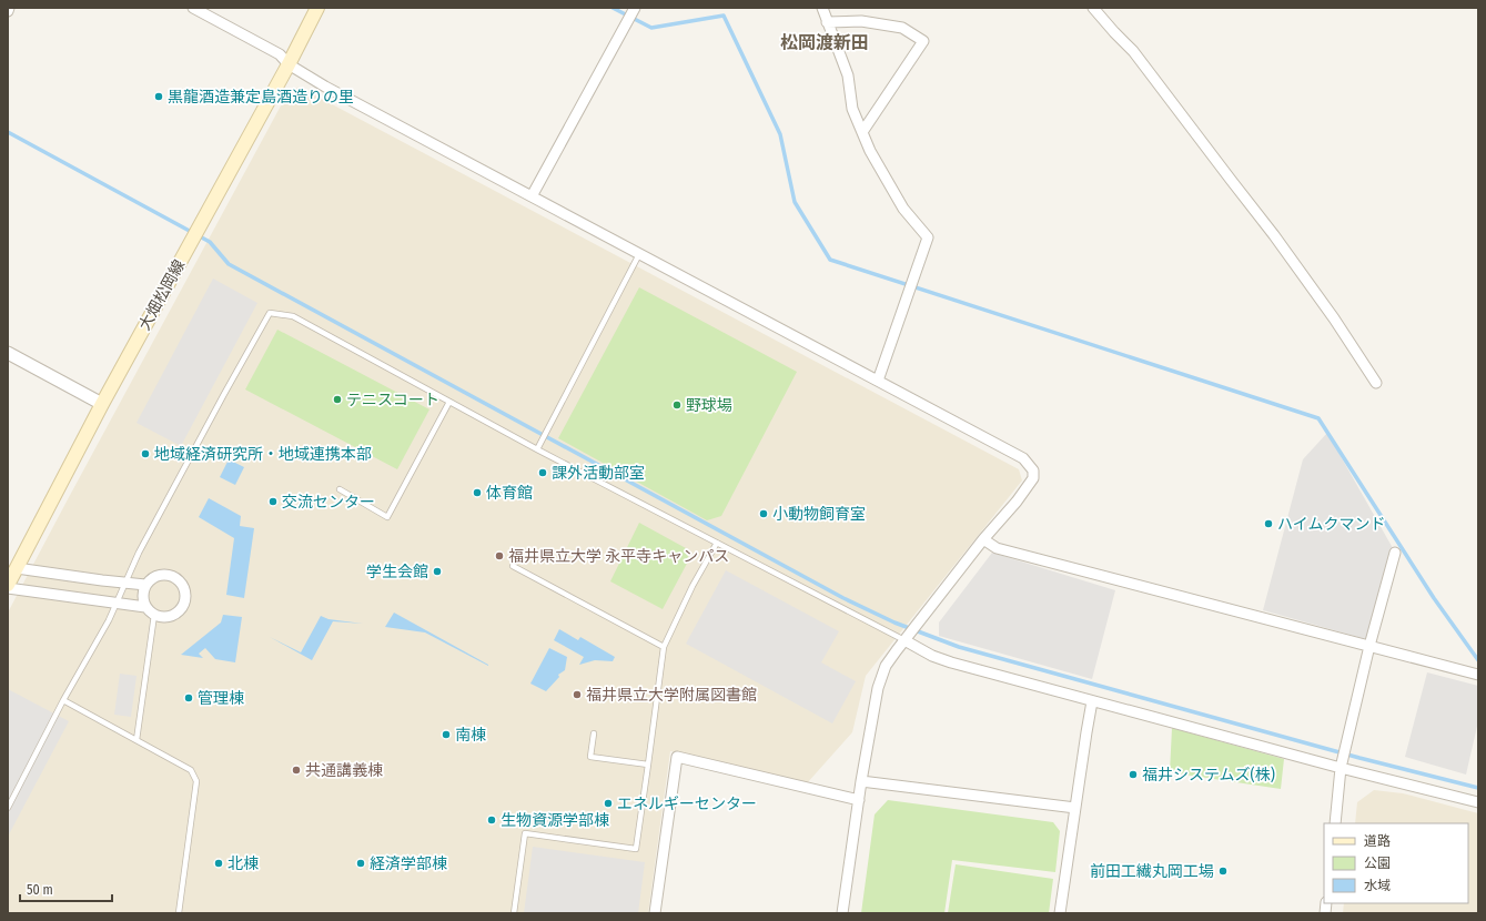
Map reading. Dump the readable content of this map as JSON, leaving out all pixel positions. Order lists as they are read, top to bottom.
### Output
{
  "streets": {
    "main road": ["大畑松岡線"]
  },
  "districts": ["松岡渡新田"],
  "places": [
    "黒龍酒造兼定島酒造りの里",
    "テニスコート",
    "野球場",
    "地域経済研究所・地域連携本部",
    "課外活動部室",
    "体育館",
    "交流センター",
    "小動物飼育室",
    "ハイムクマンド",
    "福井県立大学 永平寺キャンパス",
    "学生会館",
    "福井県立大学附属図書館",
    "管理棟",
    "南棟",
    "共通講義棟",
    "福井システムズ(株)",
    "エネルギーセンター",
    "生物資源学部棟",
    "北棟",
    "経済学部棟",
    "前田工繊丸岡工場"
  ],
  "legend": ["道路", "公園", "水域"],
  "scale_bar": "50 m"
}
